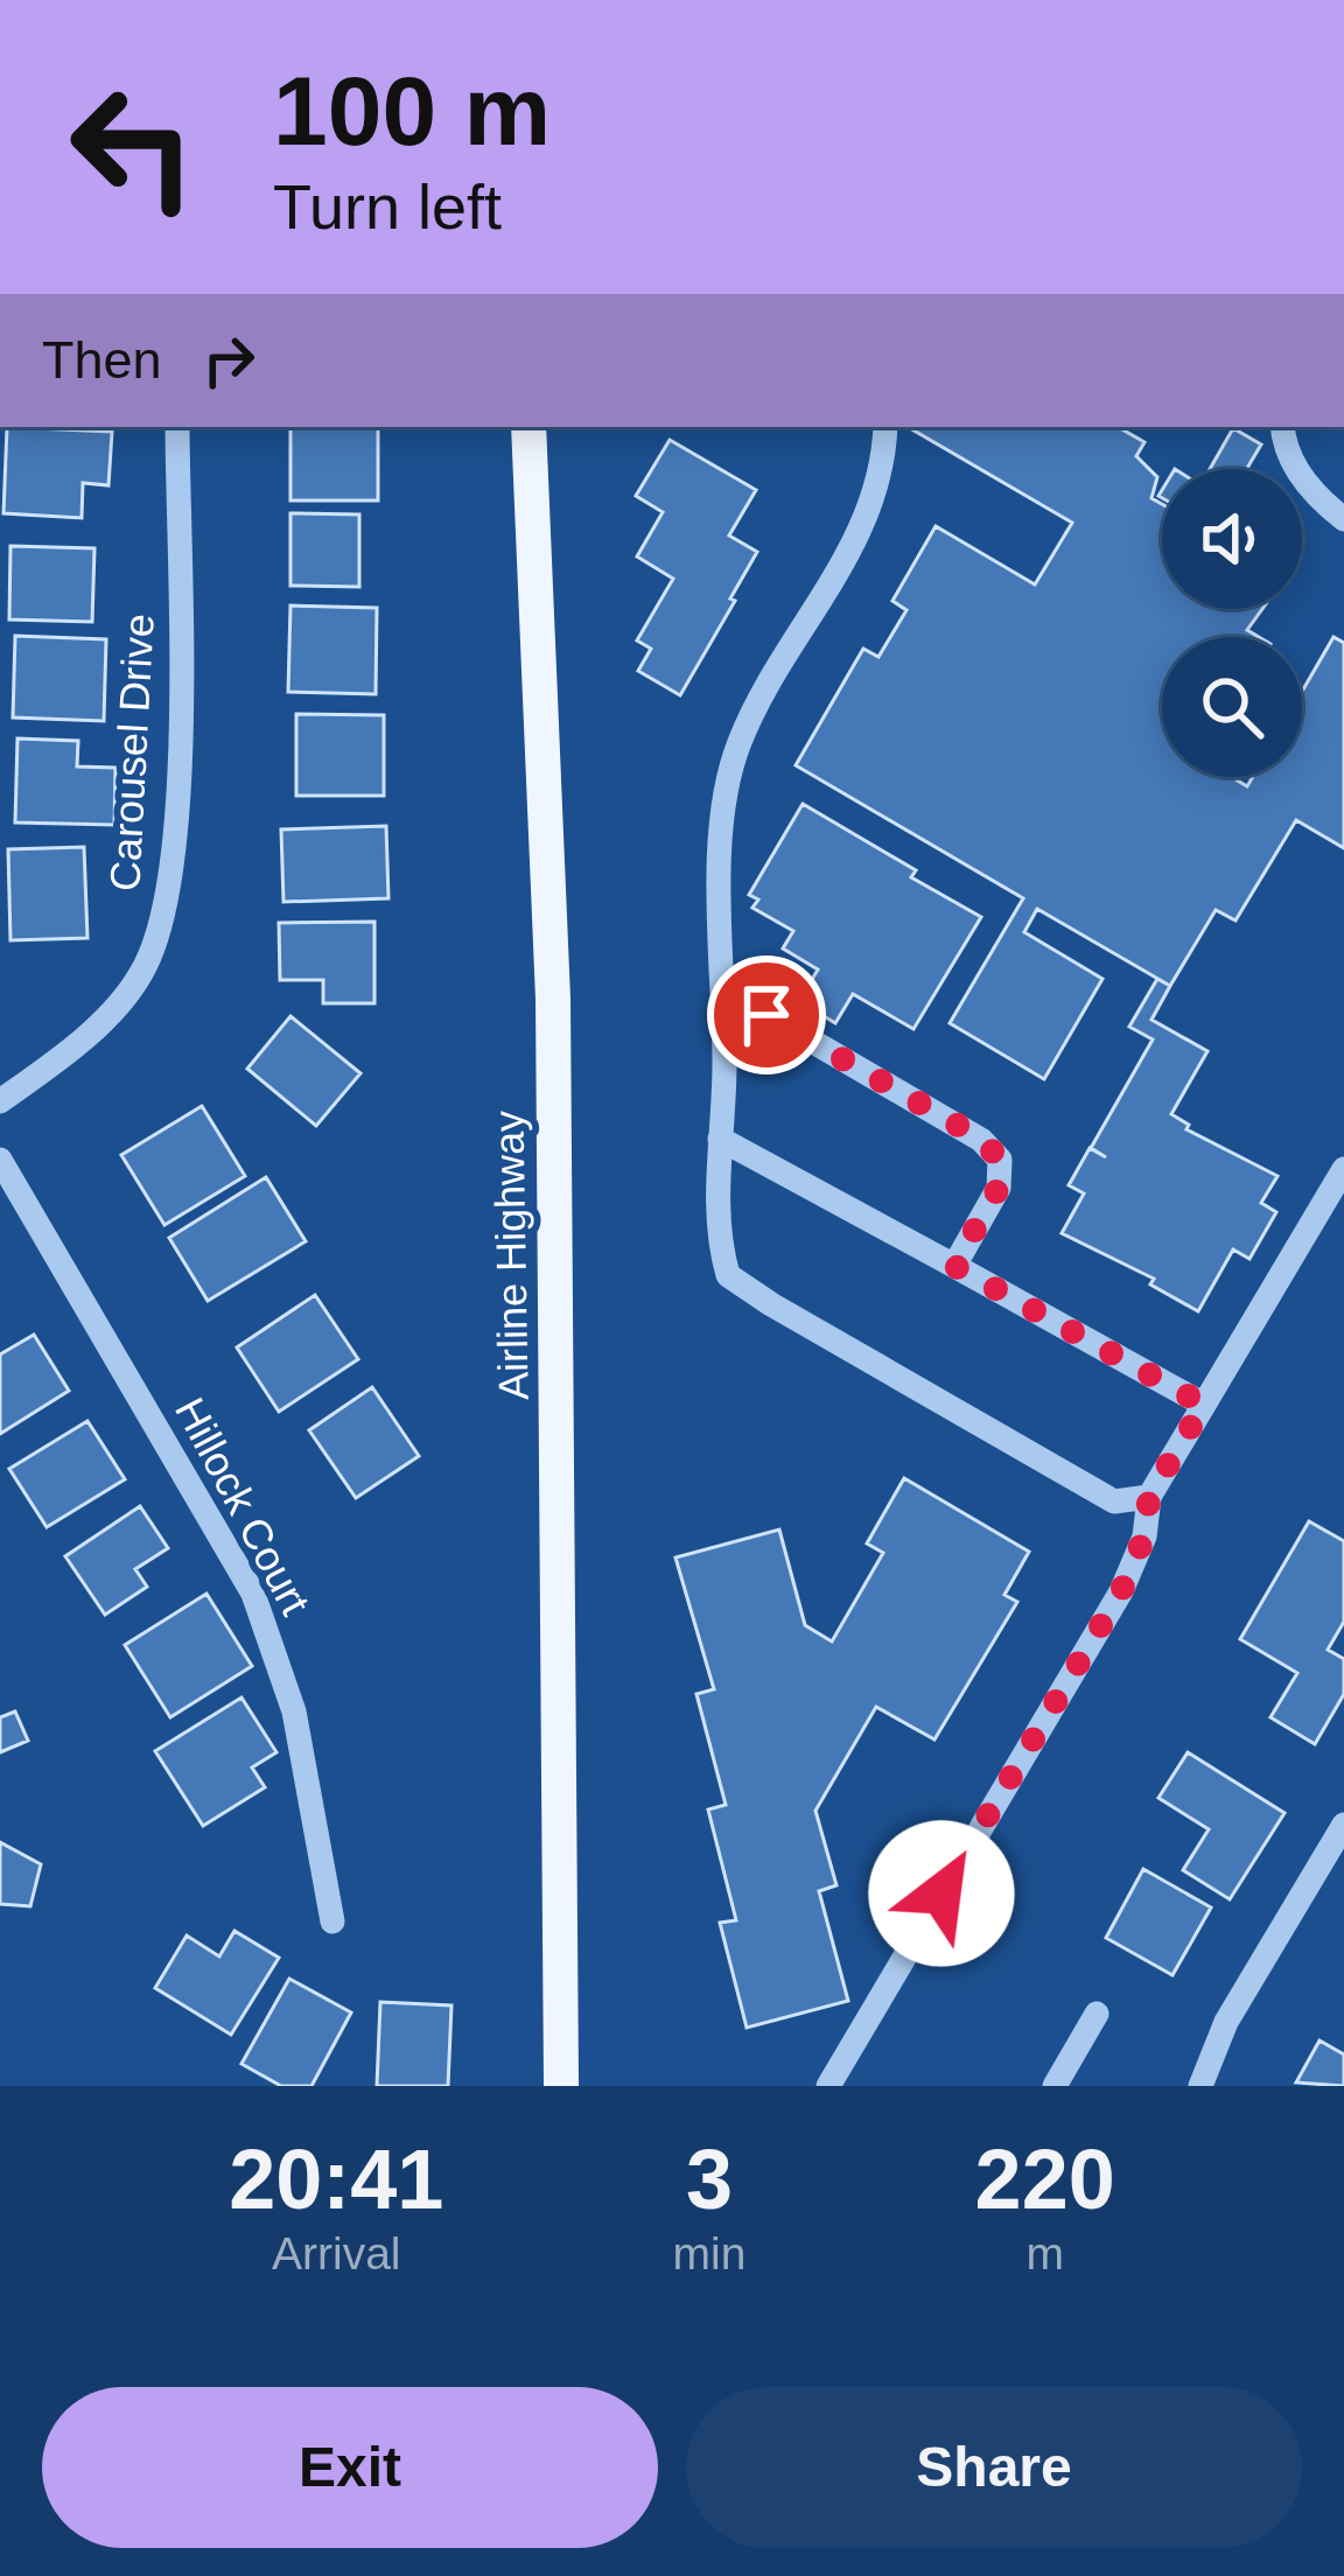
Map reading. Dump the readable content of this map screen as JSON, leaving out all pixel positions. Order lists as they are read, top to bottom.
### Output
{
  "streets": {
    "main road": ["Airline Highway"],
    "street": ["Carousel Drive", "Hillock Court"]
  },
  "page": {
    "turn": ["100 m", "Turn left"],
    "then": "Then",
    "eta": [
      "20:41",
      "Arrival",
      "3",
      "min",
      "220",
      "m"
    ],
    "buttons": ["Exit", "Share"]
  }
}
